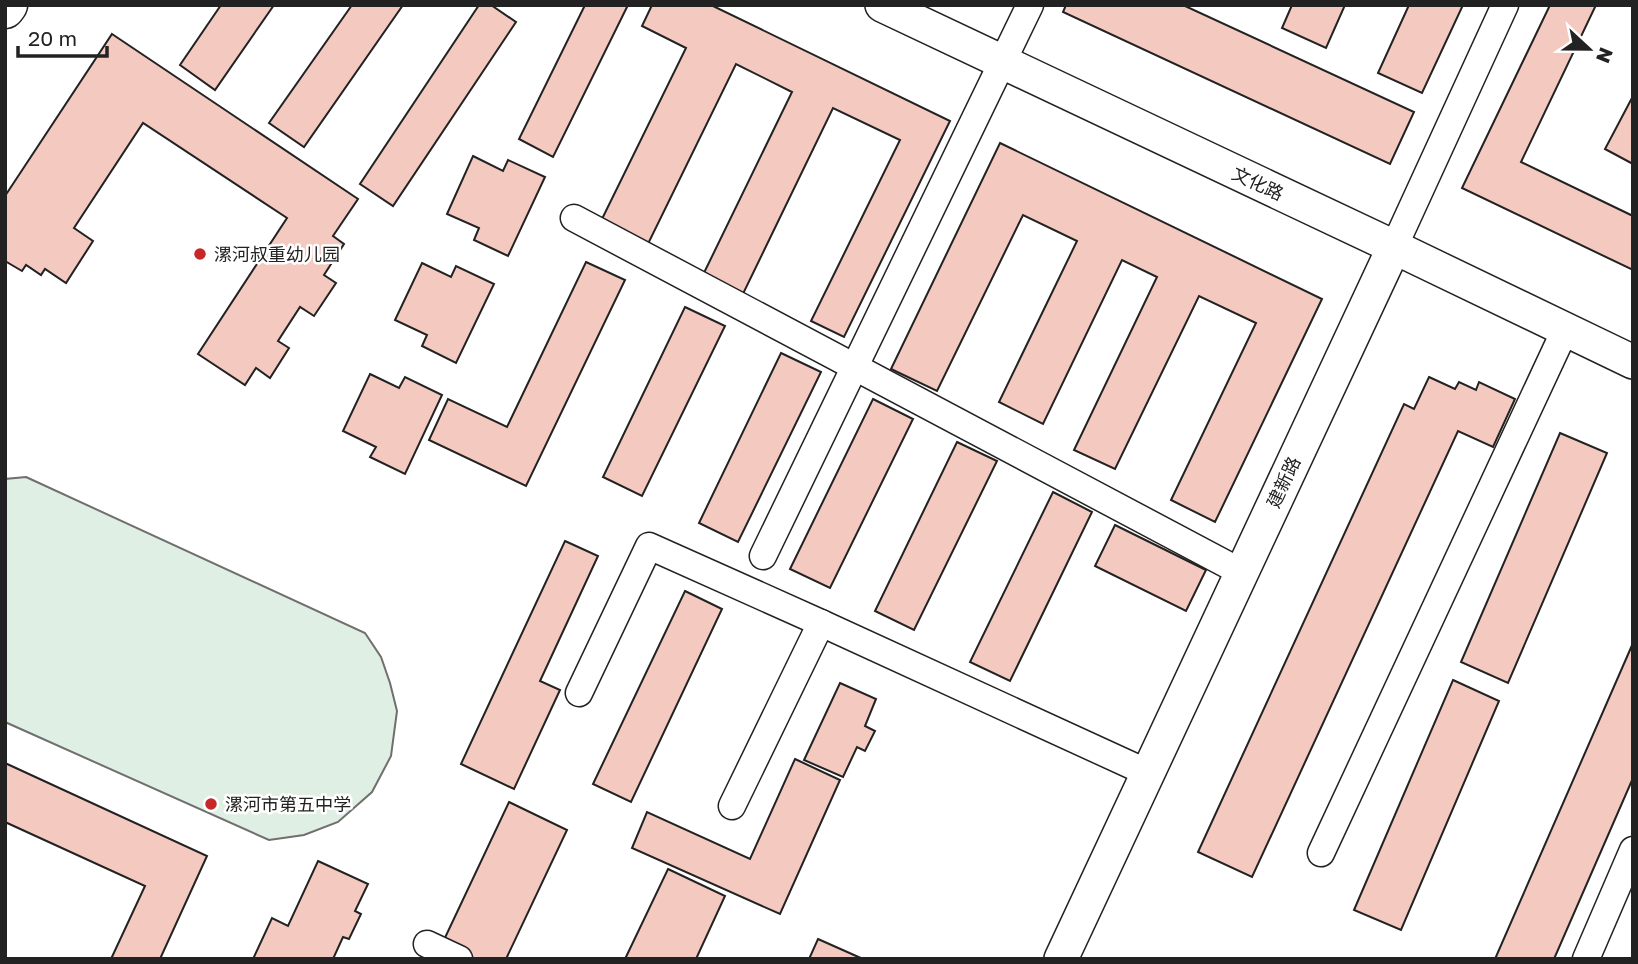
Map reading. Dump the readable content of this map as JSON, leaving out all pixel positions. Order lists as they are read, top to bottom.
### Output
{
  "streets": {
    "street": ["文化路", "建新路"]
  },
  "crossings": [
    ["文化路", "建新路"]
  ],
  "places": ["漯河叔重幼儿园", "漯河市第五中学"],
  "scale_bar": "20 m",
  "north": "right"
}
